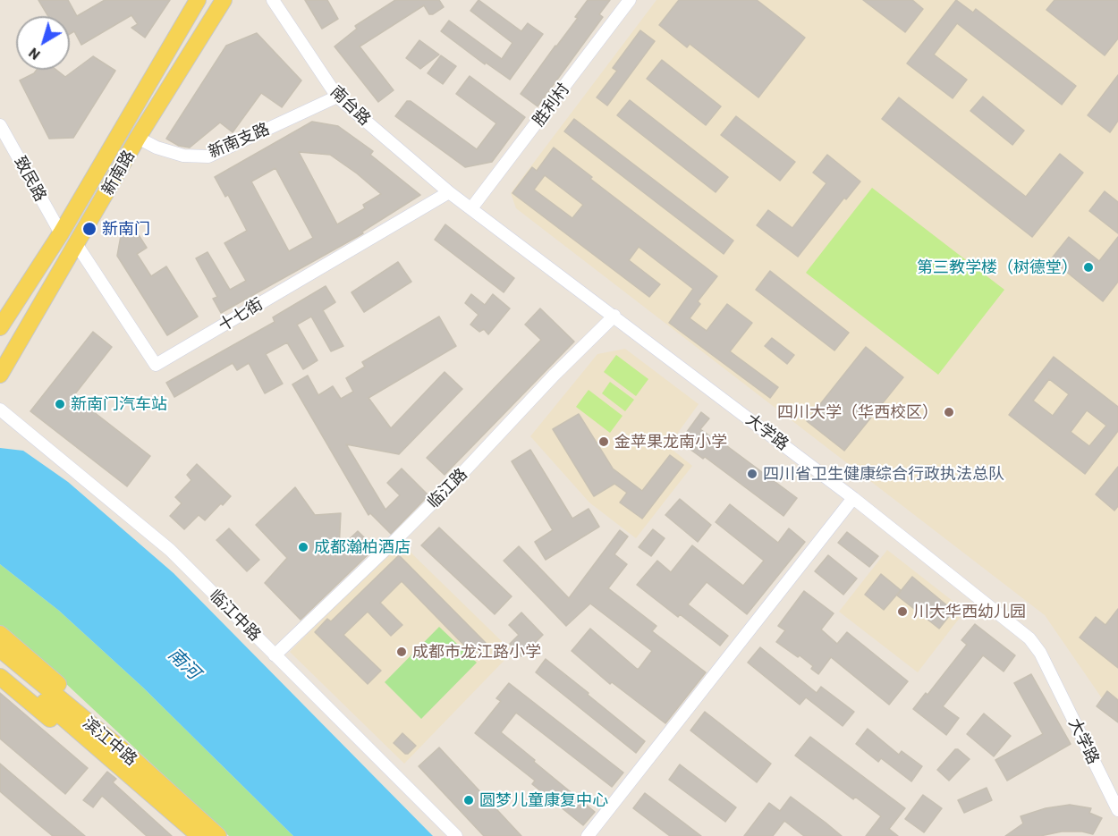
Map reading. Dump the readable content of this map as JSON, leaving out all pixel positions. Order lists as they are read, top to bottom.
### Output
{
  "streets": {
    "main road": ["新南路", "滨江中路"],
    "street": [
      "胜利村",
      "南台路",
      "新南支路",
      "致民路",
      "十七街",
      "大学路",
      "临江路",
      "临江中路"
    ]
  },
  "crossings": [
    ["胜利村", "大学路"],
    ["南台路", "新南支路"],
    ["南台路", "十七街"],
    ["南台路", "大学路"],
    ["新南支路", "新南路"],
    ["新南路", "致民路"],
    ["新南路", "十七街"],
    ["十七街", "大学路"],
    ["大学路", "临江路"],
    ["临江路", "临江中路"]
  ],
  "water": ["南河"],
  "places": [
    "新南门",
    "第三教学楼（树德堂）",
    "新南门汽车站",
    "四川大学（华西校区）",
    "金苹果龙南小学",
    "四川省卫生健康综合行政执法总队",
    "成都瀚柏酒店",
    "川大华西幼儿园",
    "成都市龙江路小学",
    "圆梦儿童康复中心"
  ],
  "north": "bottom left"
}
